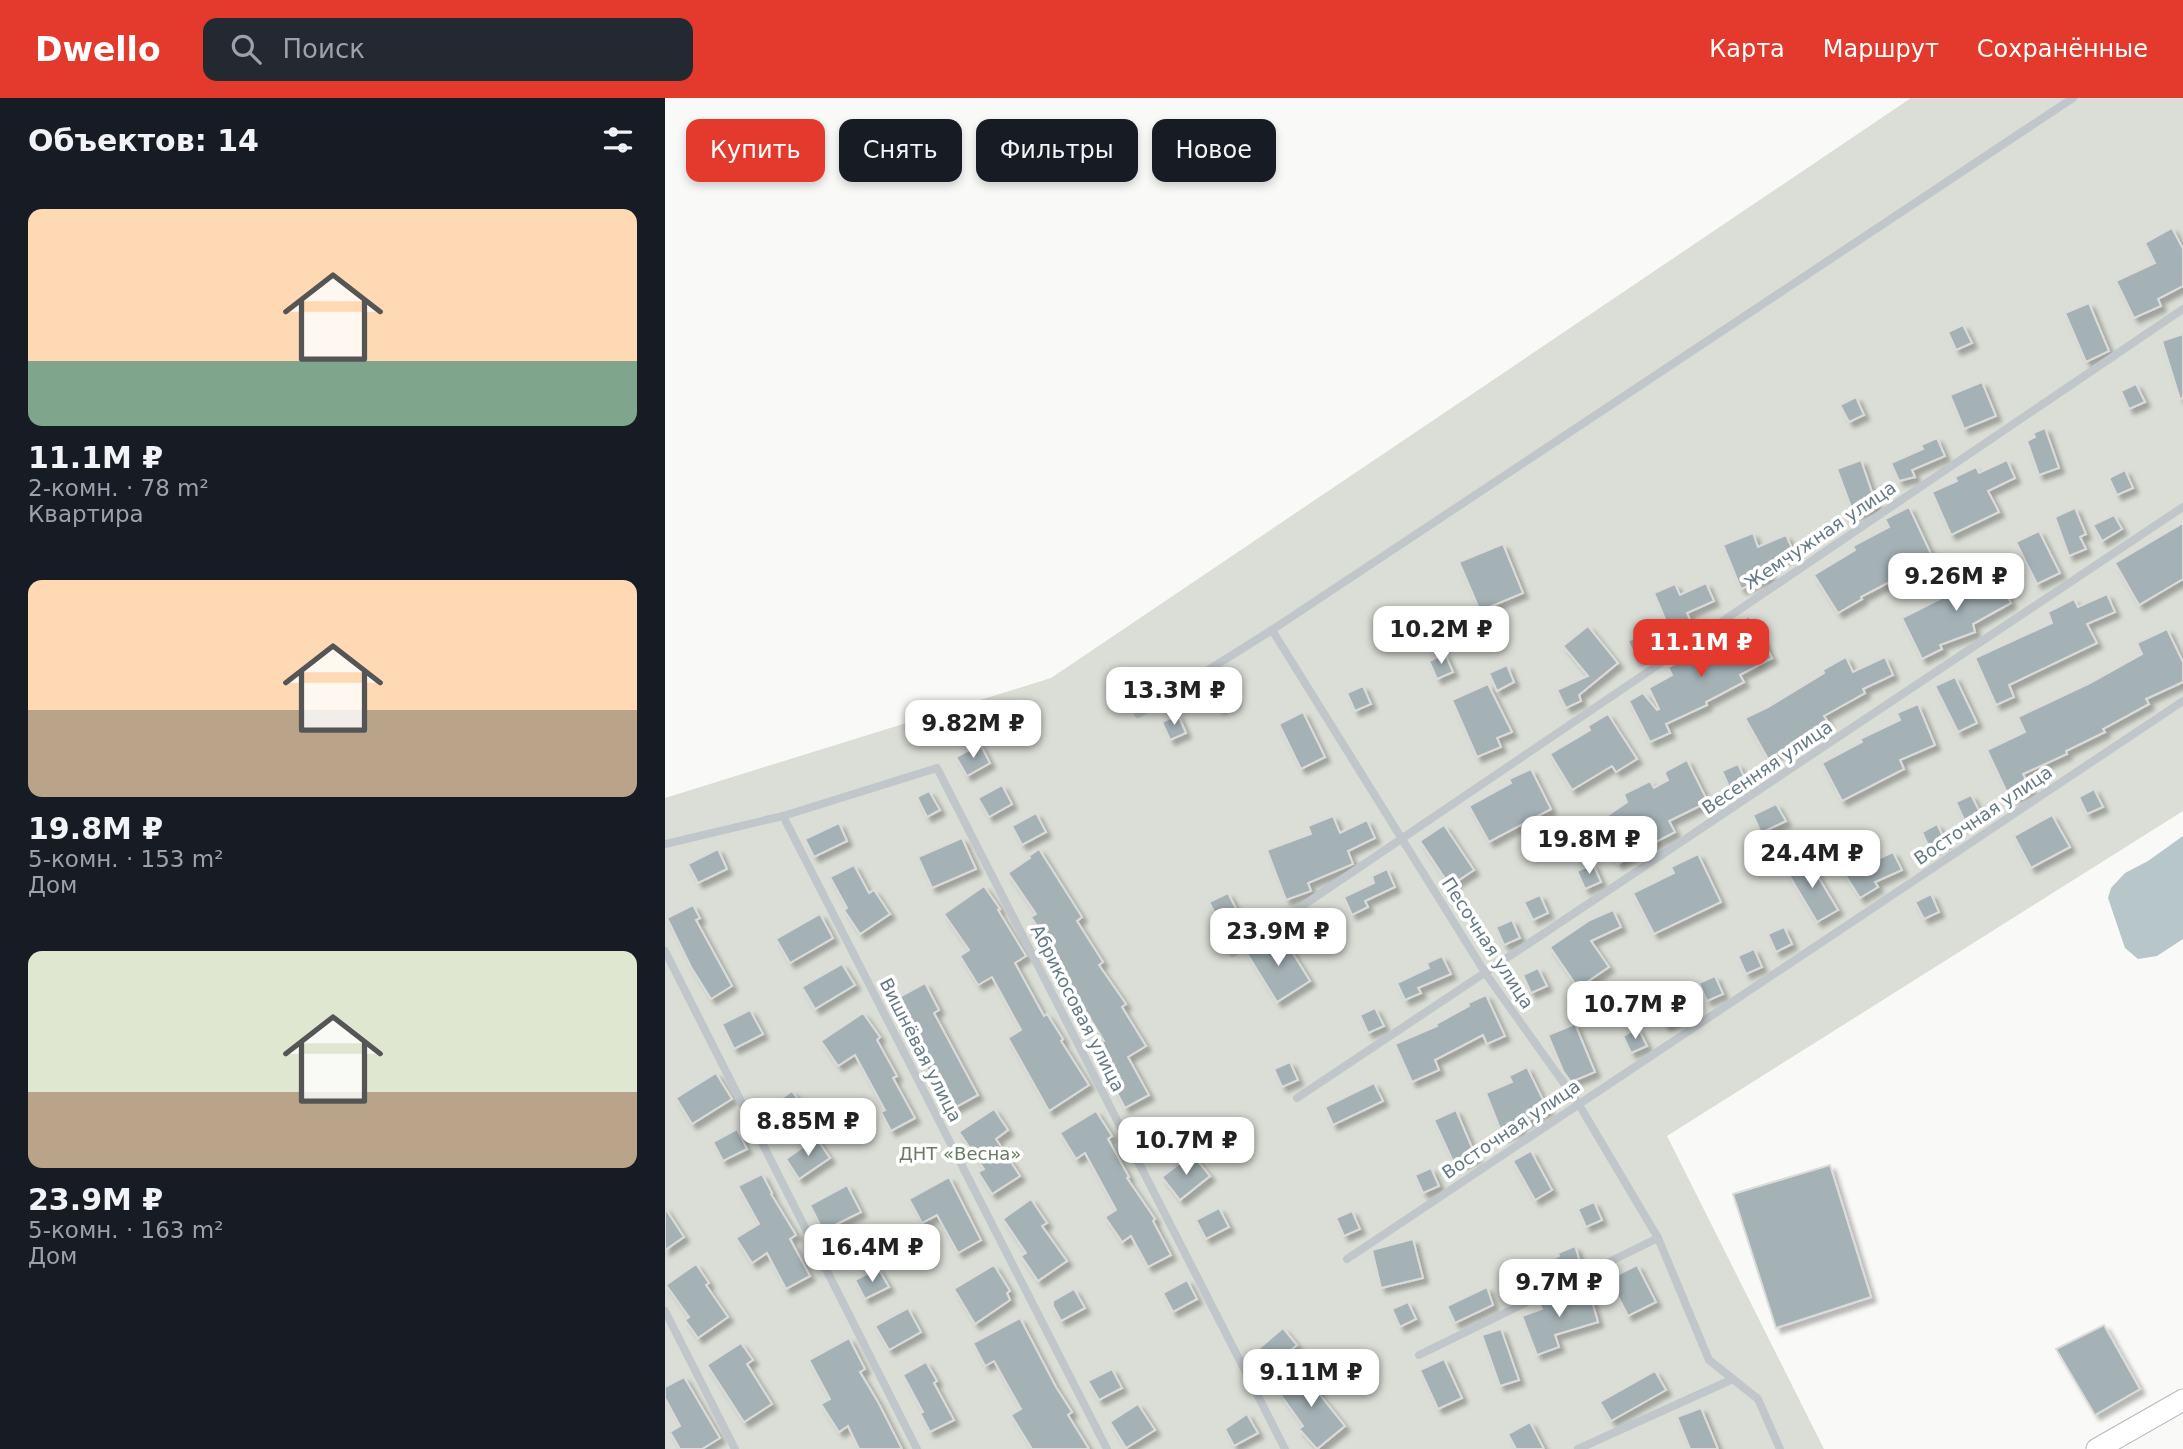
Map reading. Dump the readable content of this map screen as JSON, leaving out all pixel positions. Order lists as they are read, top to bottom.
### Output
{
  "streets": {
    "lane": [
      "Жемчужная улица",
      "Весенняя улица",
      "Восточная улица",
      "Песочная улица",
      "Абрикосовая улица",
      "Вишнёвая улица"
    ]
  },
  "crossings": [
    ["Жемчужная улица", "Песочная улица"],
    ["Весенняя улица", "Песочная улица"],
    ["Восточная улица", "Песочная улица"],
    ["Абрикосовая улица", "Вишнёвая улица"]
  ],
  "parks": ["ДНТ «Весна»"],
  "page": {
    "header": "Dwello",
    "search": "Поиск",
    "nav": ["Карта", "Маршрут", "Сохранённые"],
    "heading": "Объектов: 14",
    "chip": [
      "Купить",
      "Снять",
      "Фильтры",
      "Новое"
    ],
    "list": [
      {
        "name": "11.1M ₽",
        "note": "2-комн. · 78 m² · Квартира"
      },
      {
        "name": "19.8M ₽",
        "note": "5-комн. · 153 m² · Дом"
      },
      {
        "name": "23.9M ₽",
        "note": "5-комн. · 163 m² · Дом"
      }
    ],
    "price": [
      "9.26M ₽",
      "10.2M ₽",
      "11.1M ₽",
      "13.3M ₽",
      "9.82M ₽",
      "19.8M ₽",
      "24.4M ₽",
      "23.9M ₽",
      "10.7M ₽",
      "8.85M ₽",
      "10.7M ₽",
      "16.4M ₽",
      "9.7M ₽",
      "9.11M ₽"
    ]
  }
}
